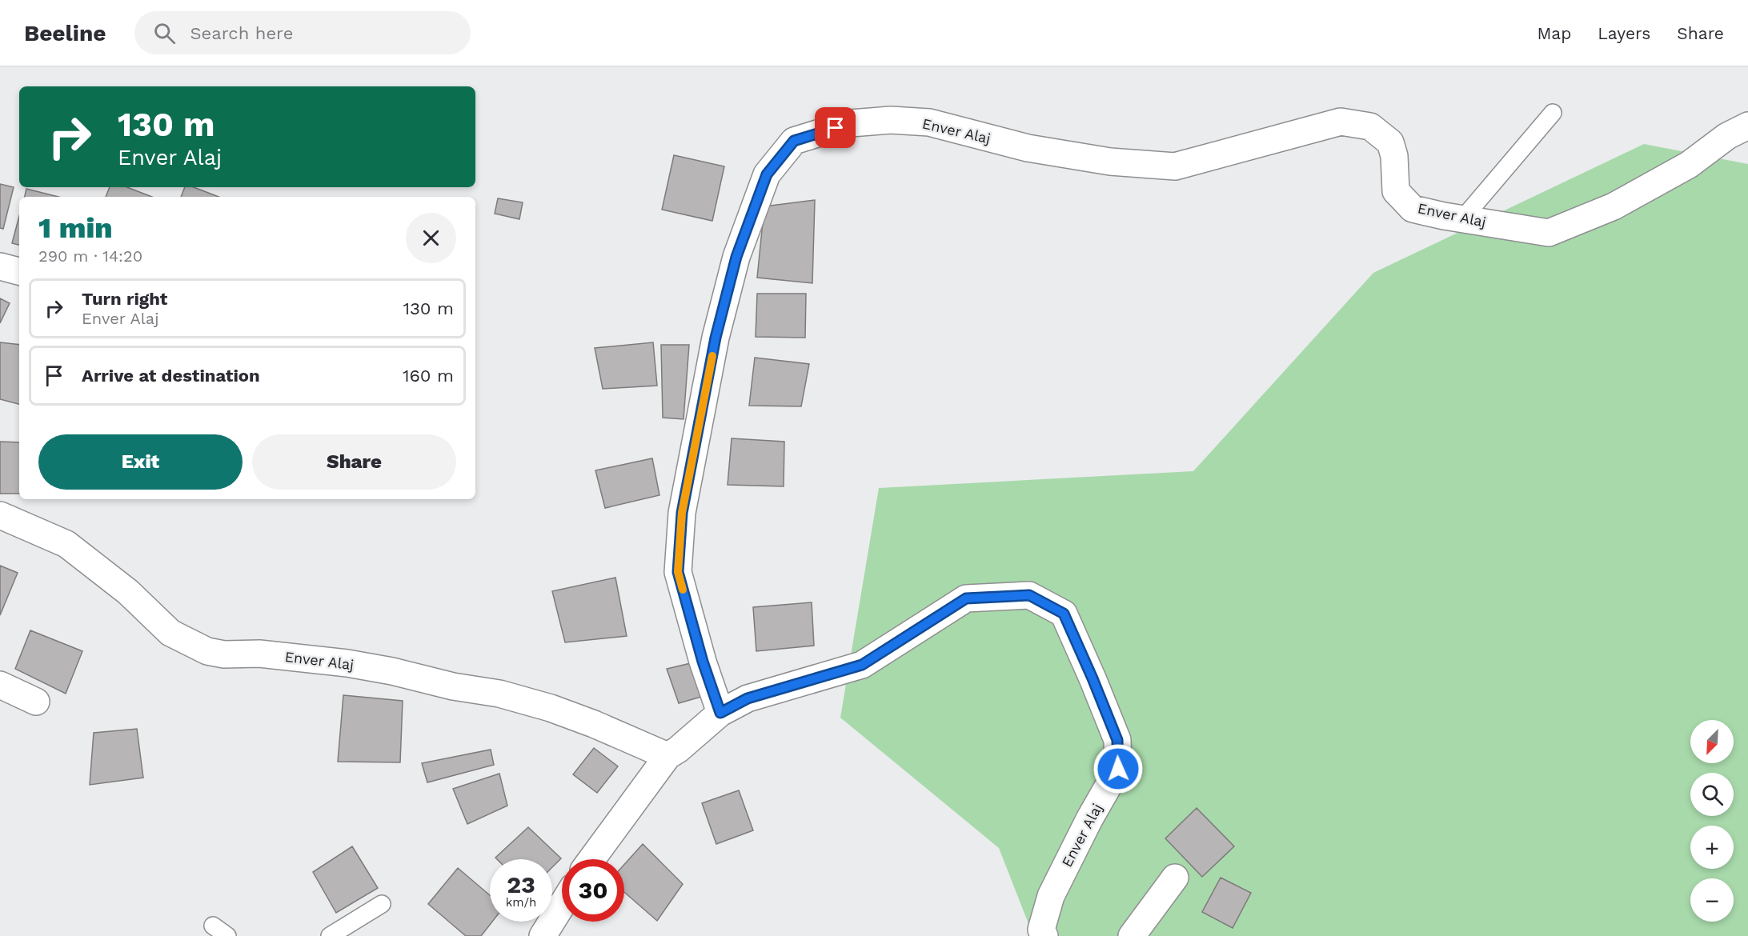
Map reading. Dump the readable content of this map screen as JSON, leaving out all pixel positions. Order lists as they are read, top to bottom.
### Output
{
  "streets": {
    "street": ["Enver Alaj"]
  },
  "north": "bottom left",
  "page": {
    "header": "Beeline",
    "search": "Search here",
    "nav": ["Map", "Layers", "Share"],
    "turn": ["130 m", "Enver Alaj"],
    "heading": ["1 min", "290 m · 14:20"],
    "list": [
      {
        "name": "Turn right",
        "note": "Enver Alaj",
        "value": "130 m"
      },
      {
        "name": "Arrive at destination",
        "value": "160 m"
      }
    ],
    "buttons": ["Exit", "Share"],
    "map_buttons": ["+", "−"],
    "speed": "23 km/h",
    "limit": "30"
  }
}
